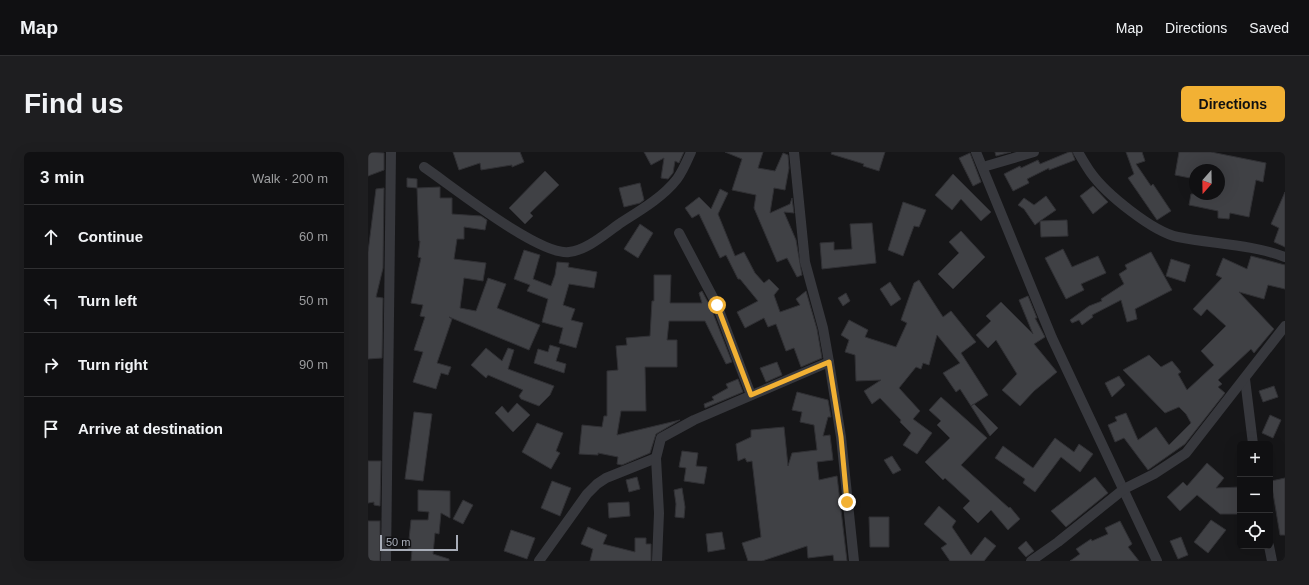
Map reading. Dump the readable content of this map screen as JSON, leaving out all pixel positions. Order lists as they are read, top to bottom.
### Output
{
  "scale_bar": "50 m",
  "north": "bottom",
  "page": {
    "header": "Map",
    "nav": ["Map", "Directions", "Saved"],
    "buttons": "Directions",
    "title": "Find us",
    "heading": ["3 min", "Walk · 200 m"],
    "list": [
      ["Continue", "60 m"],
      ["Turn left", "50 m"],
      ["Turn right", "90 m"],
      "Arrive at destination"
    ],
    "map_buttons": ["+", "−"],
    "scale": "50 m"
  }
}
